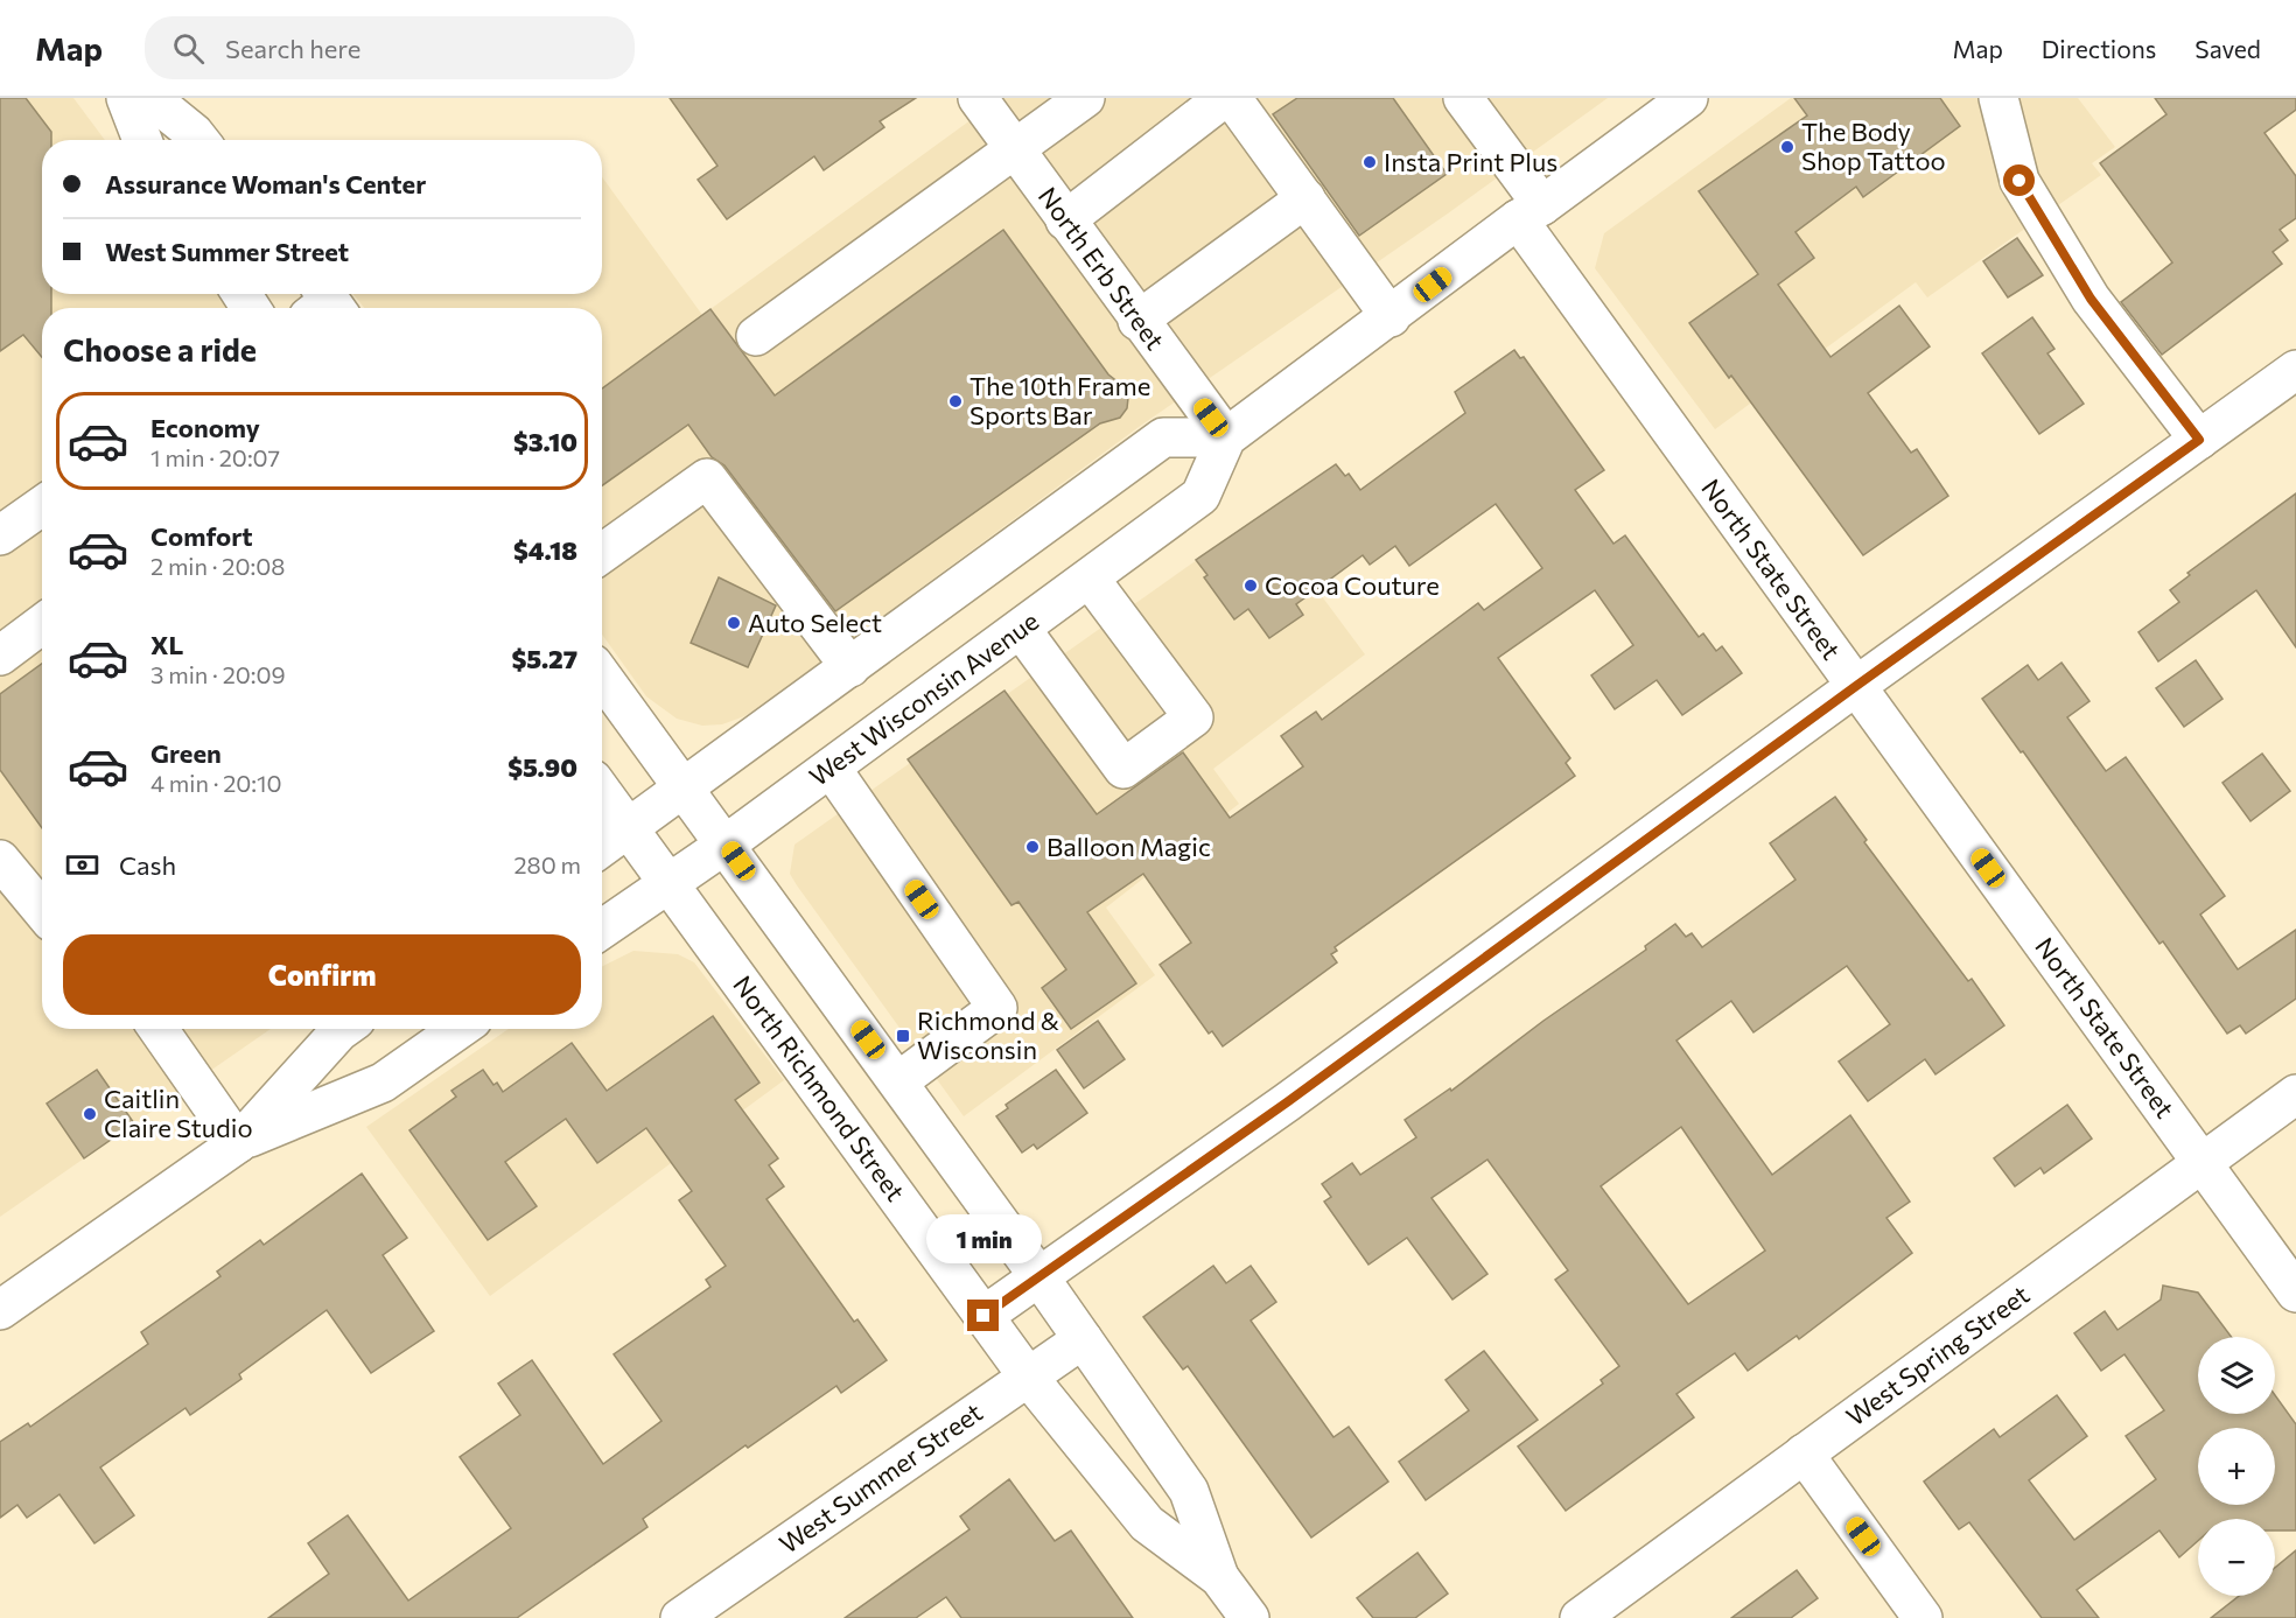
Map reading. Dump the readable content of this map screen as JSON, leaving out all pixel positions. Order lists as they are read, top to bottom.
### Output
{
  "streets": {
    "main road": [
      "North Erb Street",
      "North State Street",
      "West Wisconsin Avenue",
      "North Richmond Street",
      "West Spring Street",
      "West Summer Street"
    ]
  },
  "crossings": [
    ["North Erb Street", "West Wisconsin Avenue"],
    ["North State Street", "West Spring Street"],
    ["West Wisconsin Avenue", "North Richmond Street"],
    ["North Richmond Street", "West Summer Street"]
  ],
  "places": {
    "other": [
      "The Body Shop Tattoo",
      "Insta Print Plus",
      "The 10th Frame Sports Bar",
      "Cocoa Couture",
      "Auto Select",
      "Balloon Magic",
      "Caitlin Claire Studio"
    ],
    "transit": ["Richmond & Wisconsin"]
  },
  "page": {
    "header": "Map",
    "search": "Search here",
    "nav": ["Map", "Directions", "Saved"],
    "banner": ["Assurance Woman's Center", "West Summer Street"],
    "heading": "Choose a ride",
    "list": [
      {
        "name": "Economy",
        "note": "1 min · 20:07",
        "value": "$3.10"
      },
      {
        "name": "Comfort",
        "note": "2 min · 20:08",
        "value": "$4.18"
      },
      {
        "name": "XL",
        "note": "3 min · 20:09",
        "value": "$5.27"
      },
      {
        "name": "Green",
        "note": "4 min · 20:10",
        "value": "$5.90"
      }
    ],
    "pay": ["Cash", "280 m"],
    "buttons": "Confirm",
    "bubble": "1 min",
    "map_buttons": ["+", "−"]
  }
}
